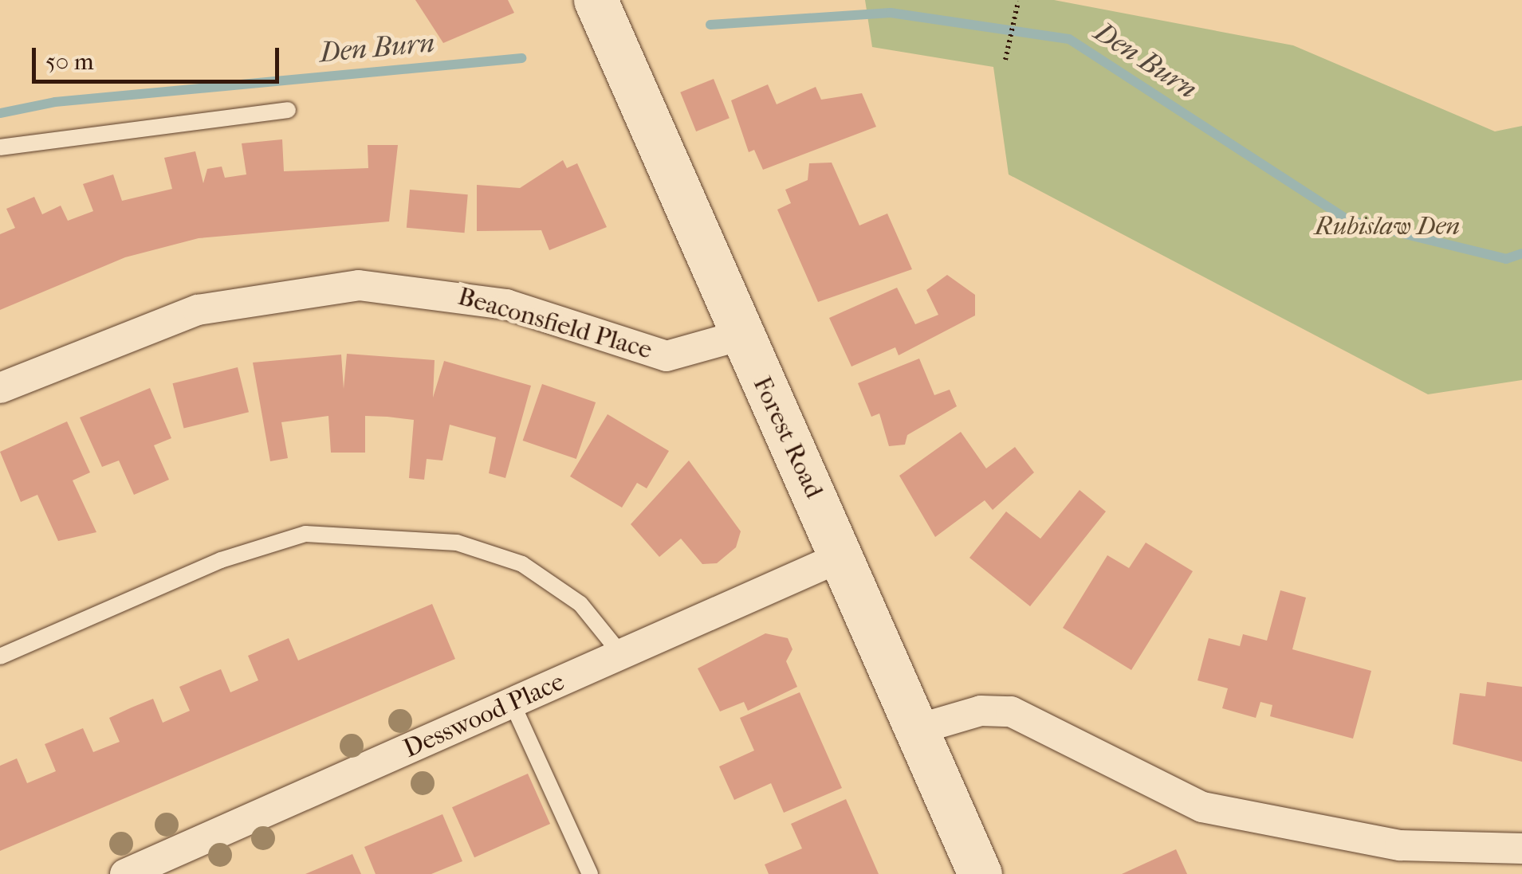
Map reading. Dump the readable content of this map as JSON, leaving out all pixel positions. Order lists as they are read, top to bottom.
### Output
{
  "streets": {
    "street": ["Beaconsfield Place", "Forest Road", "Desswood Place"]
  },
  "crossings": [
    ["Beaconsfield Place", "Forest Road"],
    ["Forest Road", "Desswood Place"]
  ],
  "water": ["Den Burn"],
  "parks": ["Rubislaw Den"],
  "scale_bar": "50 m"
}
